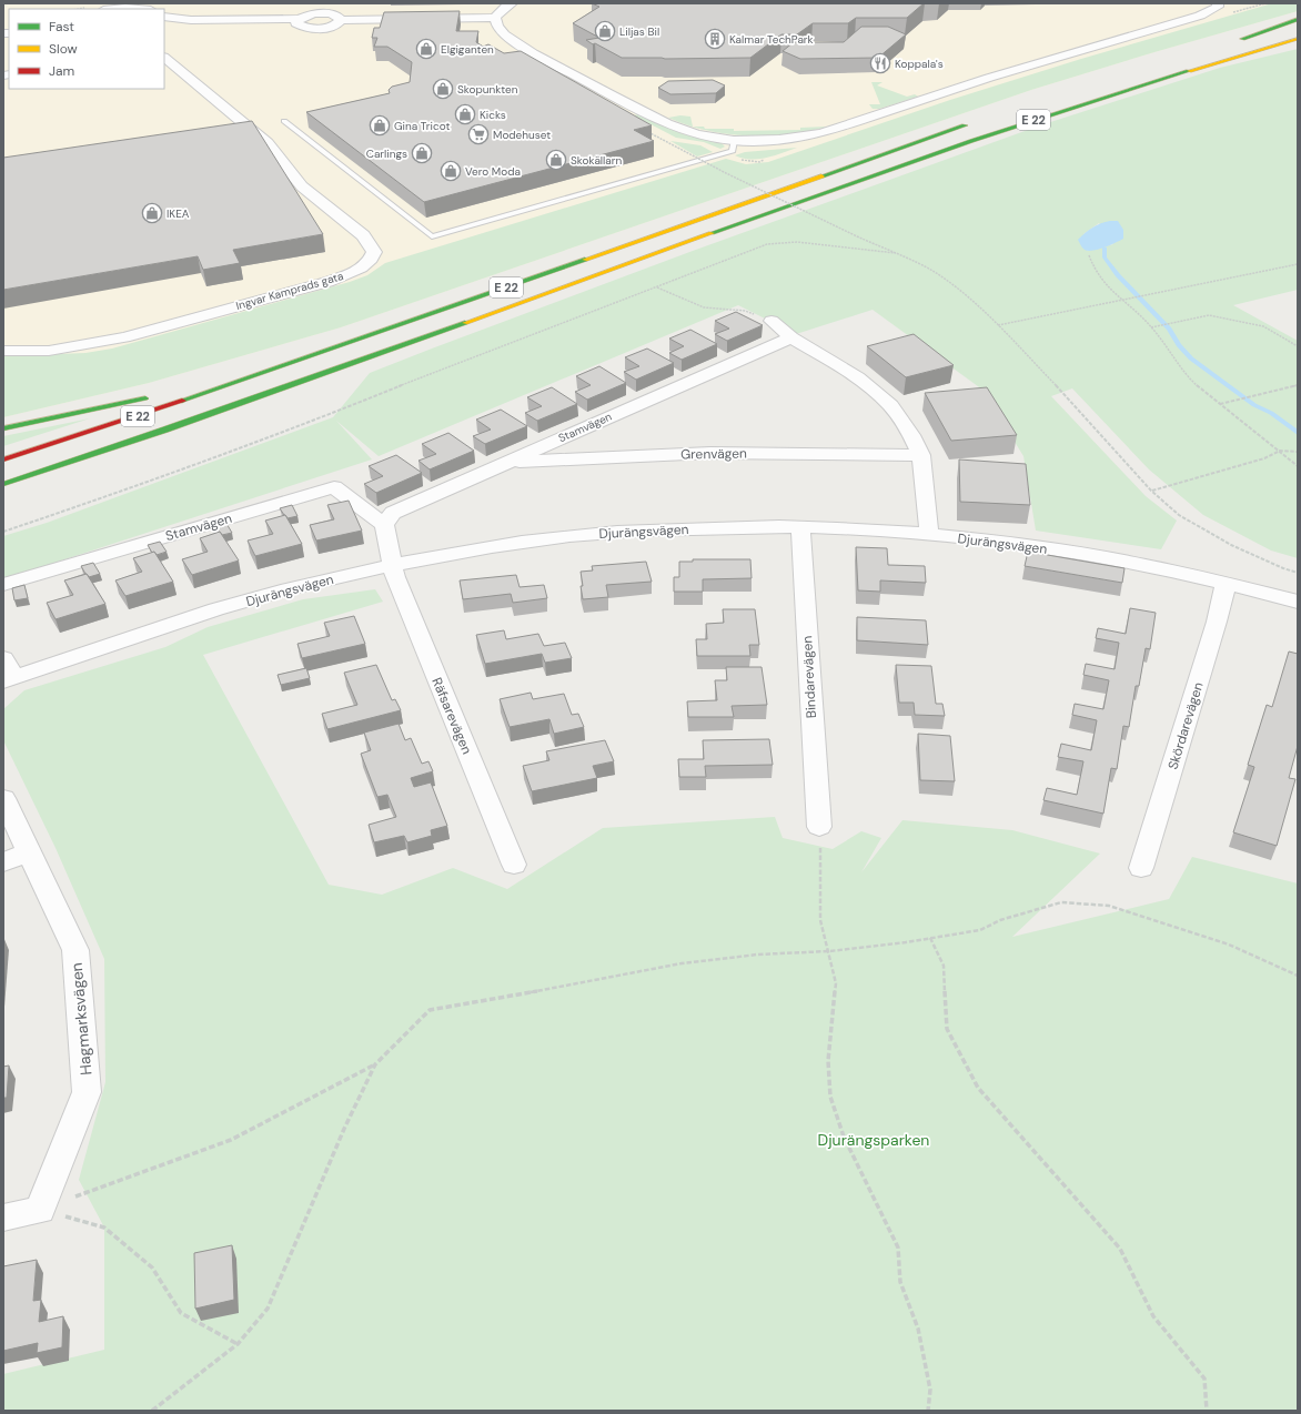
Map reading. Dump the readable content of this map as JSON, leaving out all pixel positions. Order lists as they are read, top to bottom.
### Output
{
  "streets": {
    "highway": ["E 22"],
    "street": [
      "Ingvar Kamprads gata",
      "Stamvägen",
      "Grenvägen",
      "Djurängsvägen",
      "Bindarevägen",
      "Räfsarevägen",
      "Skördarevägen",
      "Hagmarksvägen"
    ]
  },
  "crossings": [
    ["Stamvägen", "Grenvägen"],
    ["Djurängsvägen", "Bindarevägen"],
    ["Djurängsvägen", "Räfsarevägen"],
    ["Djurängsvägen", "Skördarevägen"]
  ],
  "parks": ["Djurängsparken"],
  "places": {
    "shop": [
      "Liljas Bil",
      "Elgiganten",
      "Skopunkten",
      "Kicks",
      "Gina Tricot",
      "Carlings",
      "Skokällarn",
      "Vero Moda",
      "IKEA"
    ],
    "building": ["Kalmar TechPark"],
    "restaurant": ["Koppala's"],
    "supermarket": ["Modehuset"]
  },
  "legend": ["Fast", "Slow", "Jam"]
}
